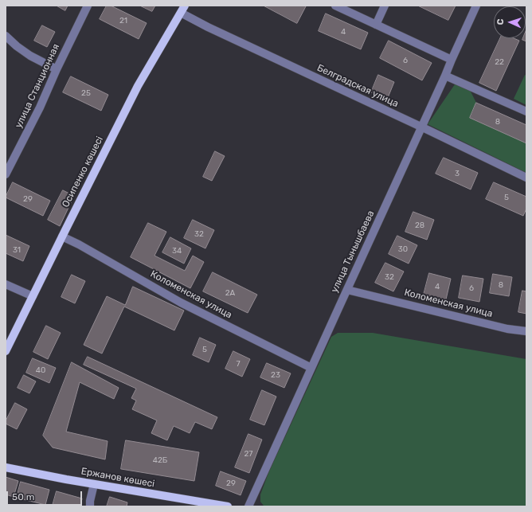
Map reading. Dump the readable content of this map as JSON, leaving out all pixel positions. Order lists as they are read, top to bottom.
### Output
{
  "streets": {
    "main road": ["Осипенко көшесі", "Ержанов көшесі"],
    "street": [
      "улица Станционная",
      "Белградская улица",
      "улица Тынышбаева",
      "Коломенская улица"
    ]
  },
  "crossings": [
    ["Белградская улица", "Осипенко көшесі"],
    ["Белградская улица", "улица Тынышбаева"],
    ["Осипенко көшесі", "Коломенская улица"],
    ["улица Тынышбаева", "Коломенская улица"]
  ],
  "house_numbers": [
    "21",
    "4",
    "6",
    "22",
    "25",
    "8",
    "3",
    "5",
    "29",
    "28",
    "32",
    "30",
    "31",
    "34",
    "32",
    "8",
    "4",
    "6",
    "2А",
    "5",
    "7",
    "40",
    "23",
    "27",
    "42Б",
    "29"
  ],
  "scale_bar": "50 m",
  "north": "left"
}
